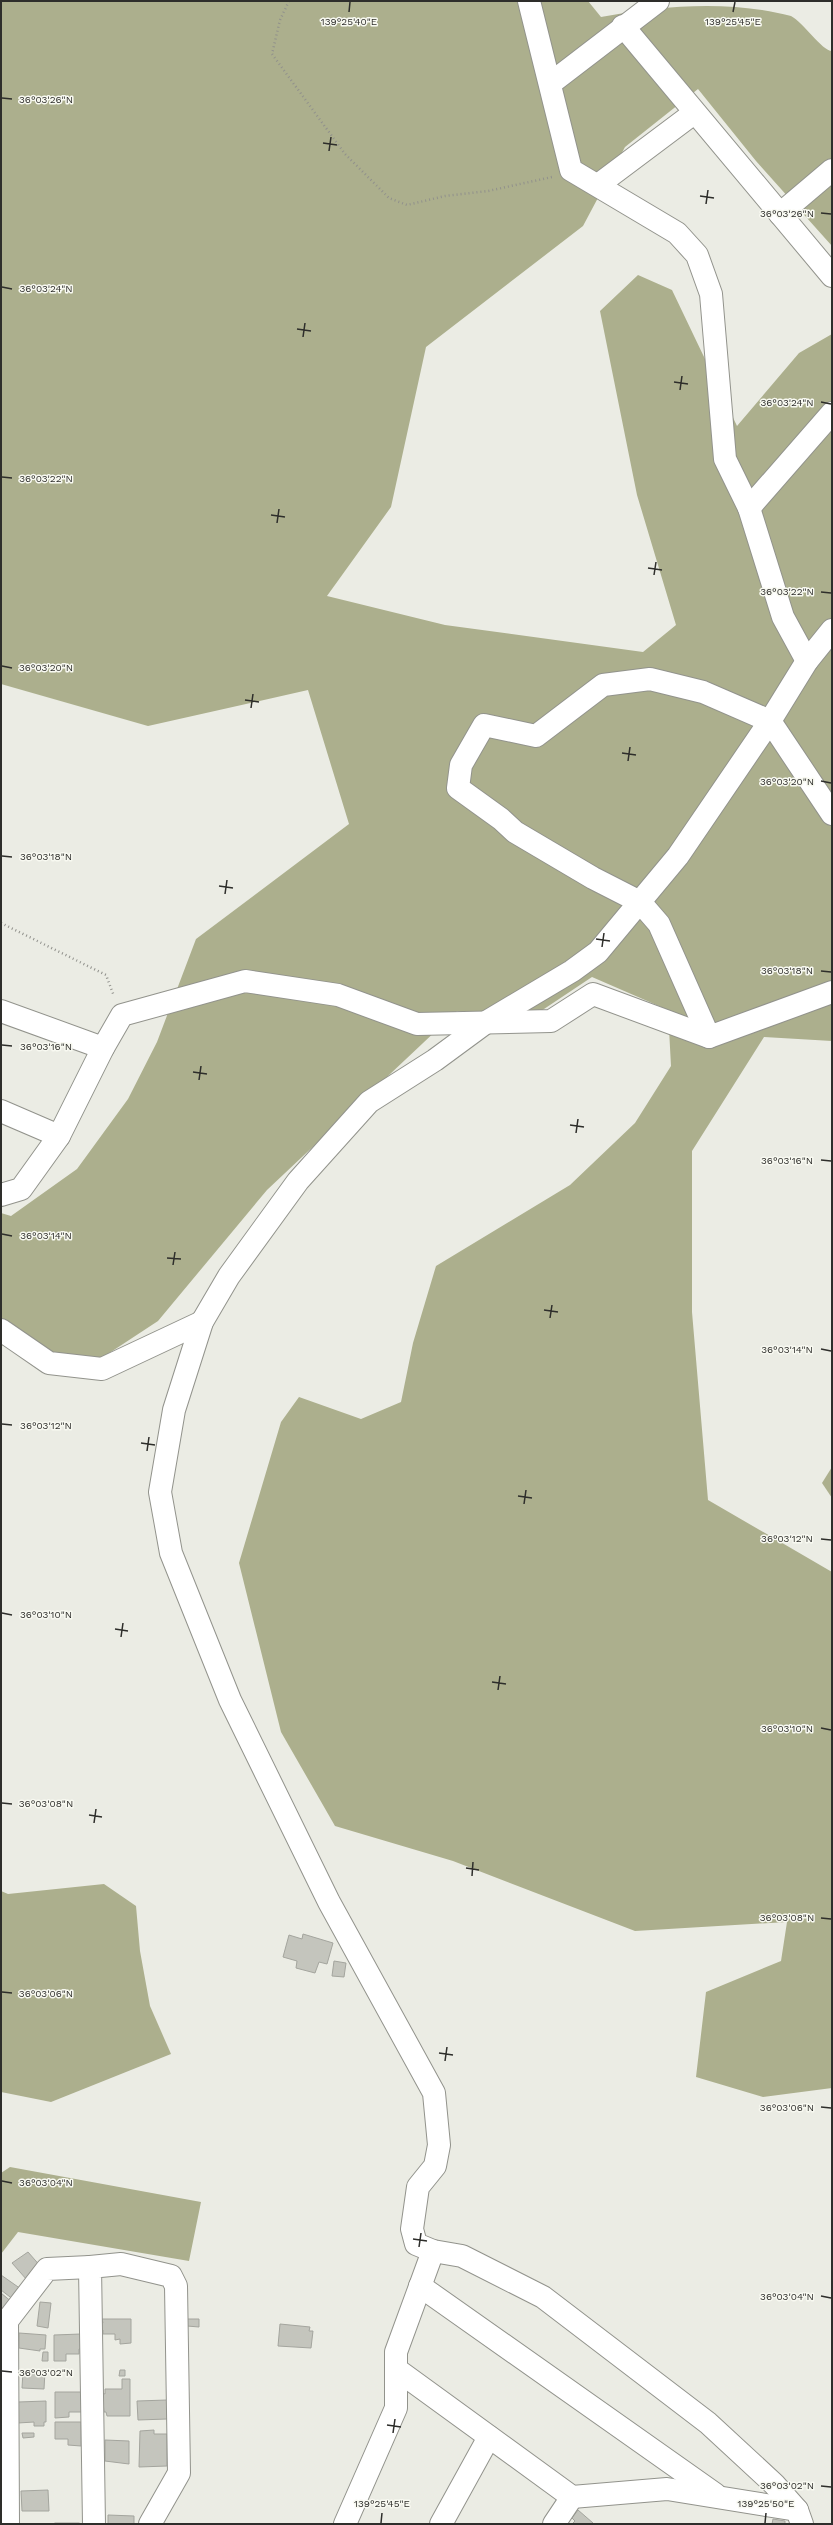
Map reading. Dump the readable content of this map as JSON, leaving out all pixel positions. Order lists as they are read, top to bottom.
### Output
{
  "coordinates": [
    "139°25'40\"E",
    "139°25'45\"E",
    "36°03'26\"N",
    "36°03'24\"N",
    "36°03'22\"N",
    "36°03'20\"N",
    "36°03'18\"N",
    "36°03'16\"N",
    "36°03'14\"N",
    "36°03'12\"N",
    "36°03'10\"N",
    "36°03'08\"N",
    "36°03'06\"N",
    "36°03'04\"N",
    "36°03'02\"N",
    "139°25'50\"E"
  ]
}
